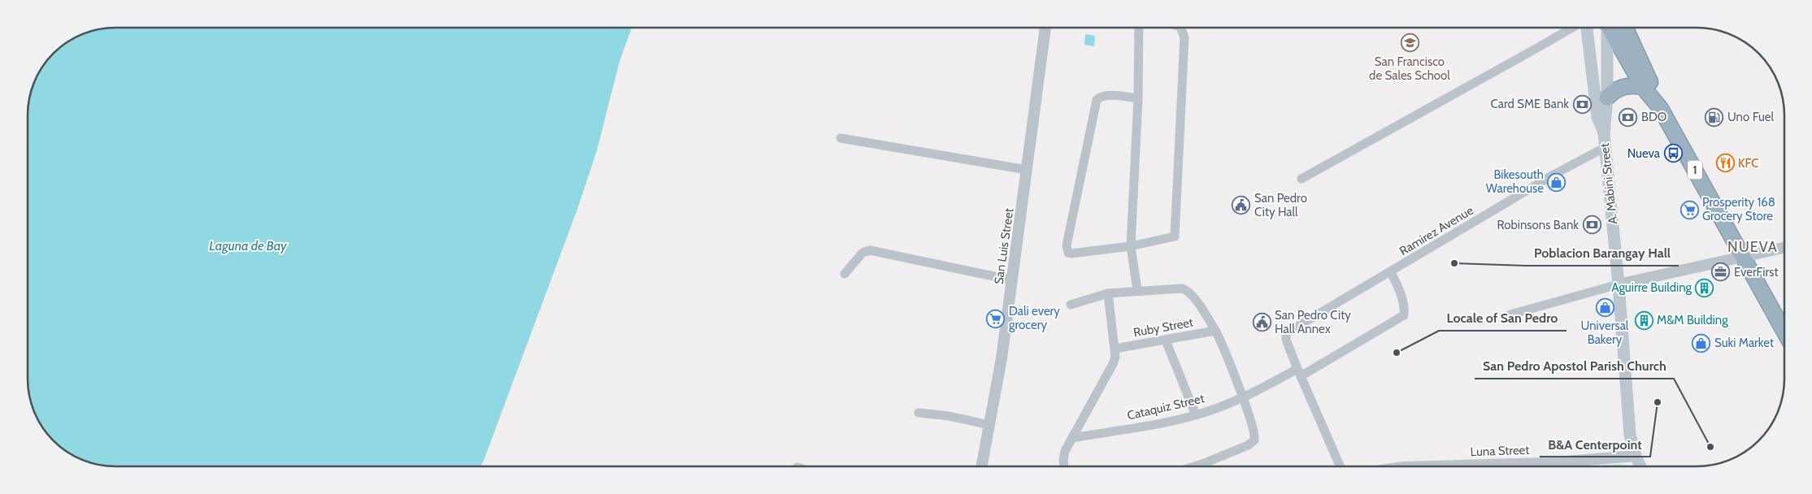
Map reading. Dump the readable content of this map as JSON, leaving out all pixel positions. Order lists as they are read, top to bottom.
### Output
{
  "streets": {
    "highway": ["1"],
    "main road": ["A. Mabini Street"],
    "street": [
      "Ramirez Avenue",
      "San Luis Street",
      "Ruby Street",
      "Cataquiz Street",
      "Luna Street"
    ]
  },
  "crossings": [
    ["A. Mabini Street", "Ramirez Avenue"],
    ["A. Mabini Street", "Luna Street"],
    ["Ramirez Avenue", "Cataquiz Street"]
  ],
  "districts": ["NUEVA"],
  "water": ["Laguna de Bay"],
  "places": {
    "school or university": ["San Francisco de Sales School"],
    "bank": ["Card SME Bank", "BDO", "Robinsons Bank"],
    "fuel station": ["Uno Fuel"],
    "bus stop": ["Nueva"],
    "restaurant": ["KFC"],
    "shop": ["Bikesouth Warehouse", "Universal Bakery", "Suki Market"],
    "public building": ["San Pedro City Hall", "San Pedro City Hall Annex"],
    "supermarket": ["Prosperity 168 Grocery Store", "Dali every grocery"],
    "other": [
      "Poblacion Barangay Hall",
      "Locale of San Pedro",
      "B&A Centerpoint",
      "San Pedro Apostol Parish Church"
    ],
    "office": ["EverFirst"],
    "building": ["Aguirre Building", "M&M Building"]
  }
}
